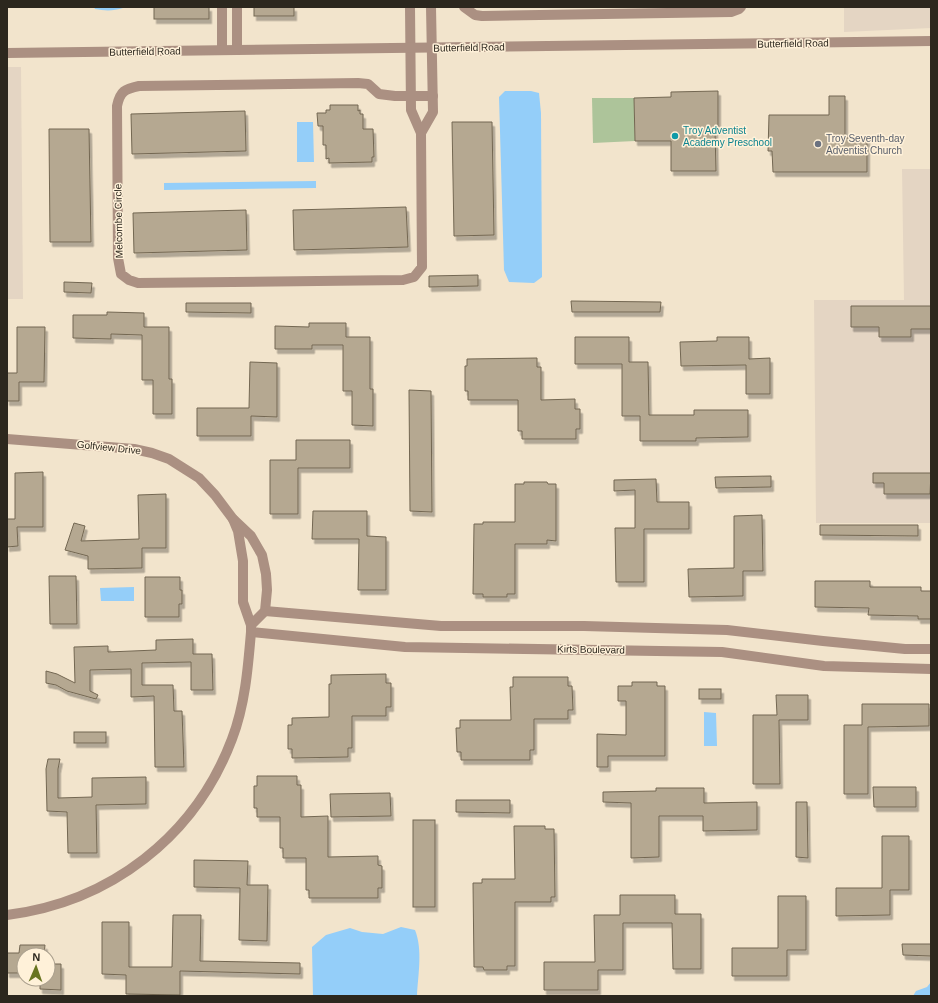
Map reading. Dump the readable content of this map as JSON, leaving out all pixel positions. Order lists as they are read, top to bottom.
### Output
{
  "streets": {
    "street": [
      "Butterfield Road",
      "Melcombe Circle",
      "Golfview Drive",
      "Kirts Boulevard"
    ]
  },
  "crossings": [
    ["Butterfield Road", "Melcombe Circle"],
    ["Golfview Drive", "Kirts Boulevard"]
  ],
  "places": ["Troy Adventist Academy Preschool", "Troy Seventh-day Adventist Church"],
  "north": "top"
}
